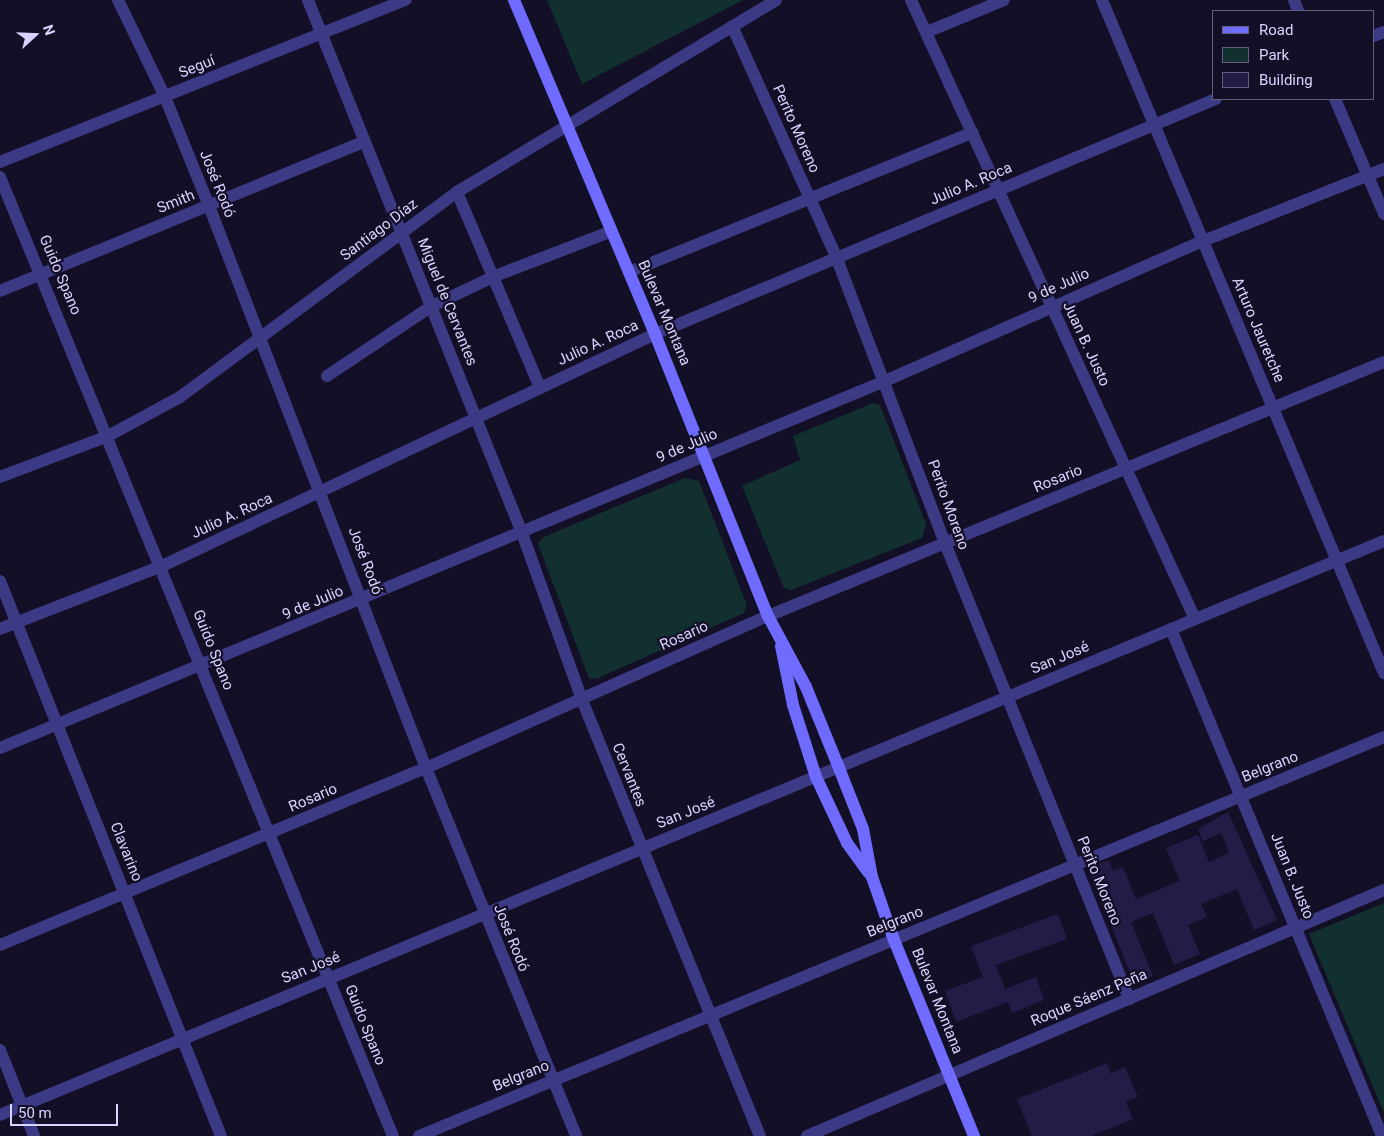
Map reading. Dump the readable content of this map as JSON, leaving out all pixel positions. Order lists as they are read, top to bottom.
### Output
{
  "streets": {
    "main road": ["Bulevar Montana"],
    "street": [
      "Seguí",
      "Perito Moreno",
      "José Rodó",
      "Julio A. Roca",
      "Smith",
      "Santiago Díaz",
      "Guido Spano",
      "9 de Julio",
      "Miguel de Cervantes",
      "Arturo Jauretche",
      "Juan B. Justo",
      "Rosario",
      "San José",
      "Belgrano",
      "Cervantes",
      "Clavarino",
      "Roque Sáenz Peña"
    ]
  },
  "crossings": [
    ["Seguí", "José Rodó"],
    ["Seguí", "Miguel de Cervantes"],
    ["Perito Moreno", "Julio A. Roca"],
    ["Perito Moreno", "Santiago Díaz"],
    ["Perito Moreno", "9 de Julio"],
    ["Perito Moreno", "Rosario"],
    ["Perito Moreno", "San José"],
    ["Perito Moreno", "Belgrano"],
    ["Perito Moreno", "Roque Sáenz Peña"],
    ["José Rodó", "Julio A. Roca"],
    ["José Rodó", "Smith"],
    ["José Rodó", "Santiago Díaz"],
    ["José Rodó", "9 de Julio"],
    ["José Rodó", "Rosario"],
    ["José Rodó", "San José"],
    ["José Rodó", "Belgrano"],
    ["Julio A. Roca", "Guido Spano"],
    ["Julio A. Roca", "Miguel de Cervantes"],
    ["Julio A. Roca", "Bulevar Montana"],
    ["Julio A. Roca", "Arturo Jauretche"],
    ["Julio A. Roca", "Juan B. Justo"],
    ["Julio A. Roca", "Clavarino"],
    ["Smith", "Guido Spano"],
    ["Smith", "Miguel de Cervantes"],
    ["Santiago Díaz", "Guido Spano"],
    ["Santiago Díaz", "Miguel de Cervantes"],
    ["Santiago Díaz", "Bulevar Montana"],
    ["Guido Spano", "9 de Julio"],
    ["Guido Spano", "Rosario"],
    ["Guido Spano", "San José"],
    ["9 de Julio", "Miguel de Cervantes"],
    ["9 de Julio", "Bulevar Montana"],
    ["9 de Julio", "Arturo Jauretche"],
    ["9 de Julio", "Juan B. Justo"],
    ["9 de Julio", "Cervantes"],
    ["9 de Julio", "Clavarino"],
    ["Miguel de Cervantes", "Cervantes"],
    ["Bulevar Montana", "Rosario"],
    ["Bulevar Montana", "San José"],
    ["Bulevar Montana", "Belgrano"],
    ["Bulevar Montana", "Roque Sáenz Peña"],
    ["Arturo Jauretche", "Rosario"],
    ["Arturo Jauretche", "San José"],
    ["Juan B. Justo", "Rosario"],
    ["Juan B. Justo", "San José"],
    ["Juan B. Justo", "Belgrano"],
    ["Juan B. Justo", "Roque Sáenz Peña"],
    ["Rosario", "Cervantes"],
    ["Rosario", "Clavarino"],
    ["San José", "Cervantes"],
    ["San José", "Clavarino"],
    ["Belgrano", "Cervantes"]
  ],
  "legend": ["Road", "Park", "Building"],
  "scale_bar": "50 m",
  "north": "right"
}
